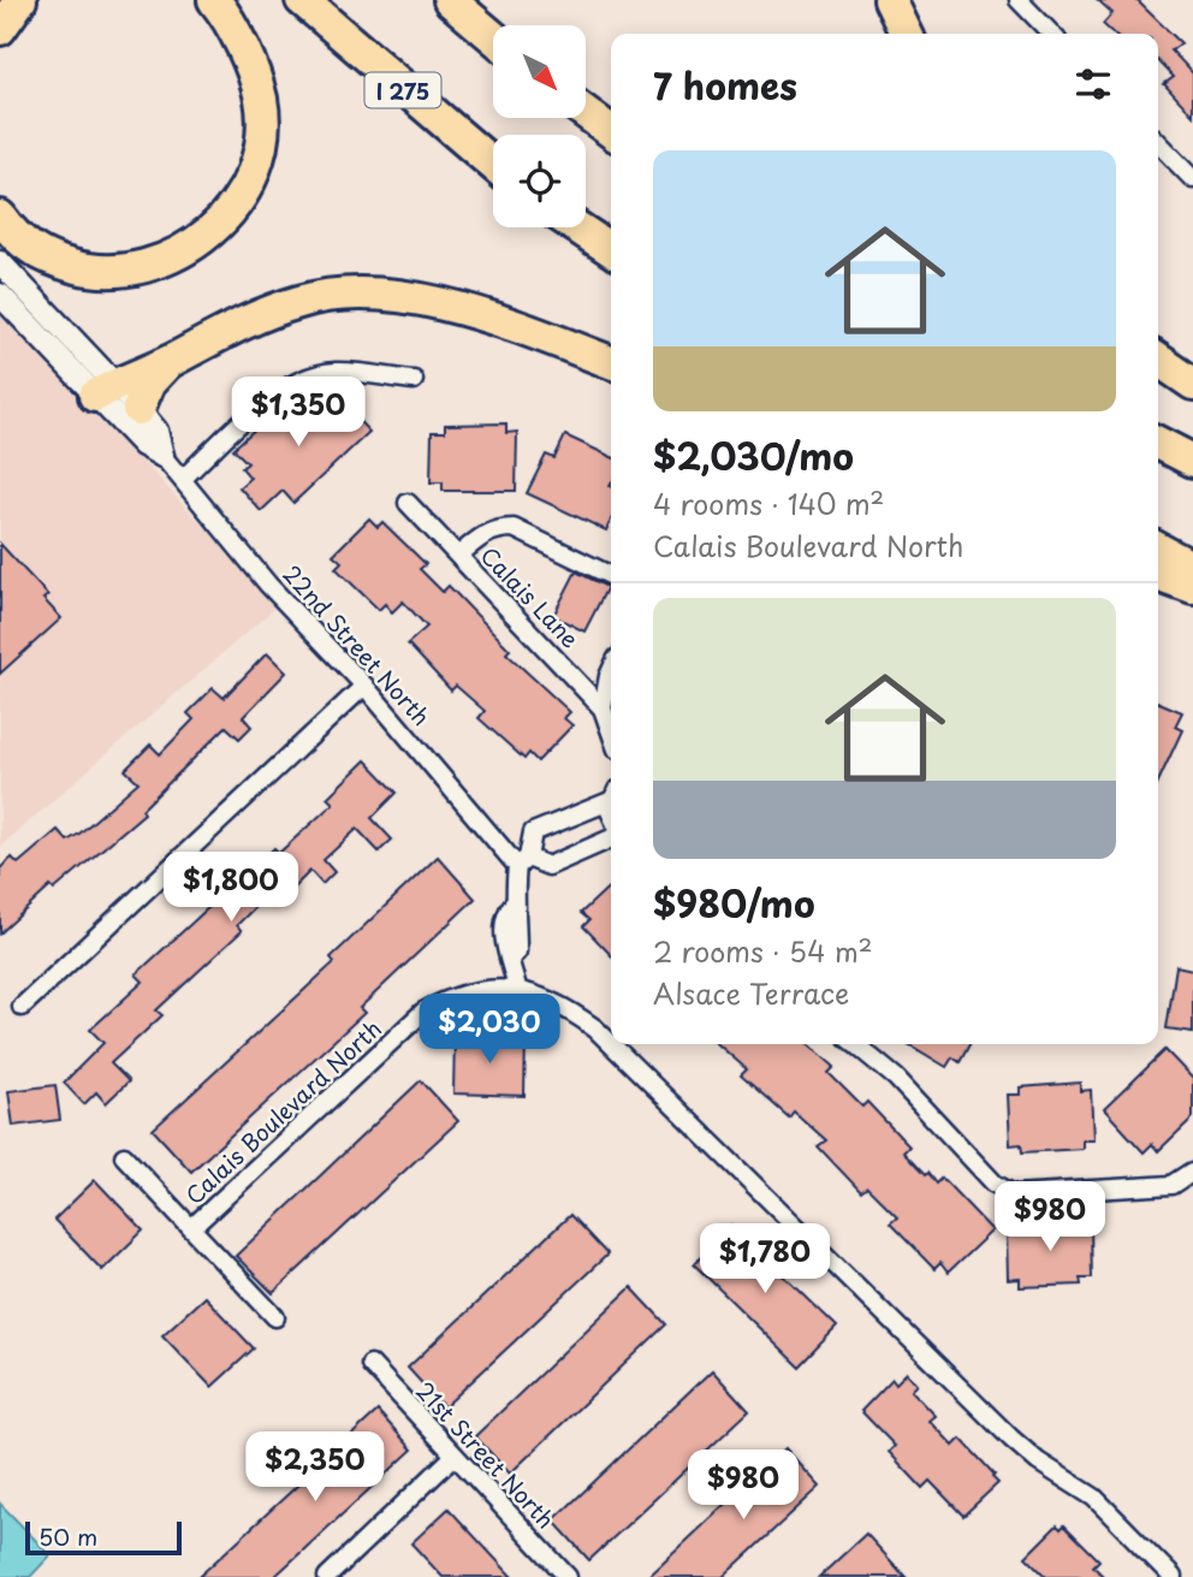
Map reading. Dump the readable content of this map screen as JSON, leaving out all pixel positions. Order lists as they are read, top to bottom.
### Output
{
  "streets": {
    "highway": ["I 275"],
    "street": [
      "Calais Lane",
      "22nd Street North",
      "Calais Boulevard North",
      "21st Street North"
    ]
  },
  "scale_bar": "50 m",
  "north": "bottom right",
  "page": {
    "heading": "7 homes",
    "list": [
      {
        "name": "$2,030/mo",
        "note": "4 rooms · 140 m² · Calais Boulevard North"
      },
      {
        "name": "$980/mo",
        "note": "2 rooms · 54 m² · Alsace Terrace"
      }
    ],
    "price": [
      "$1,350",
      "$1,800",
      "$2,030",
      "$980",
      "$1,780",
      "$2,350",
      "$980"
    ],
    "scale": "50 m"
  }
}
